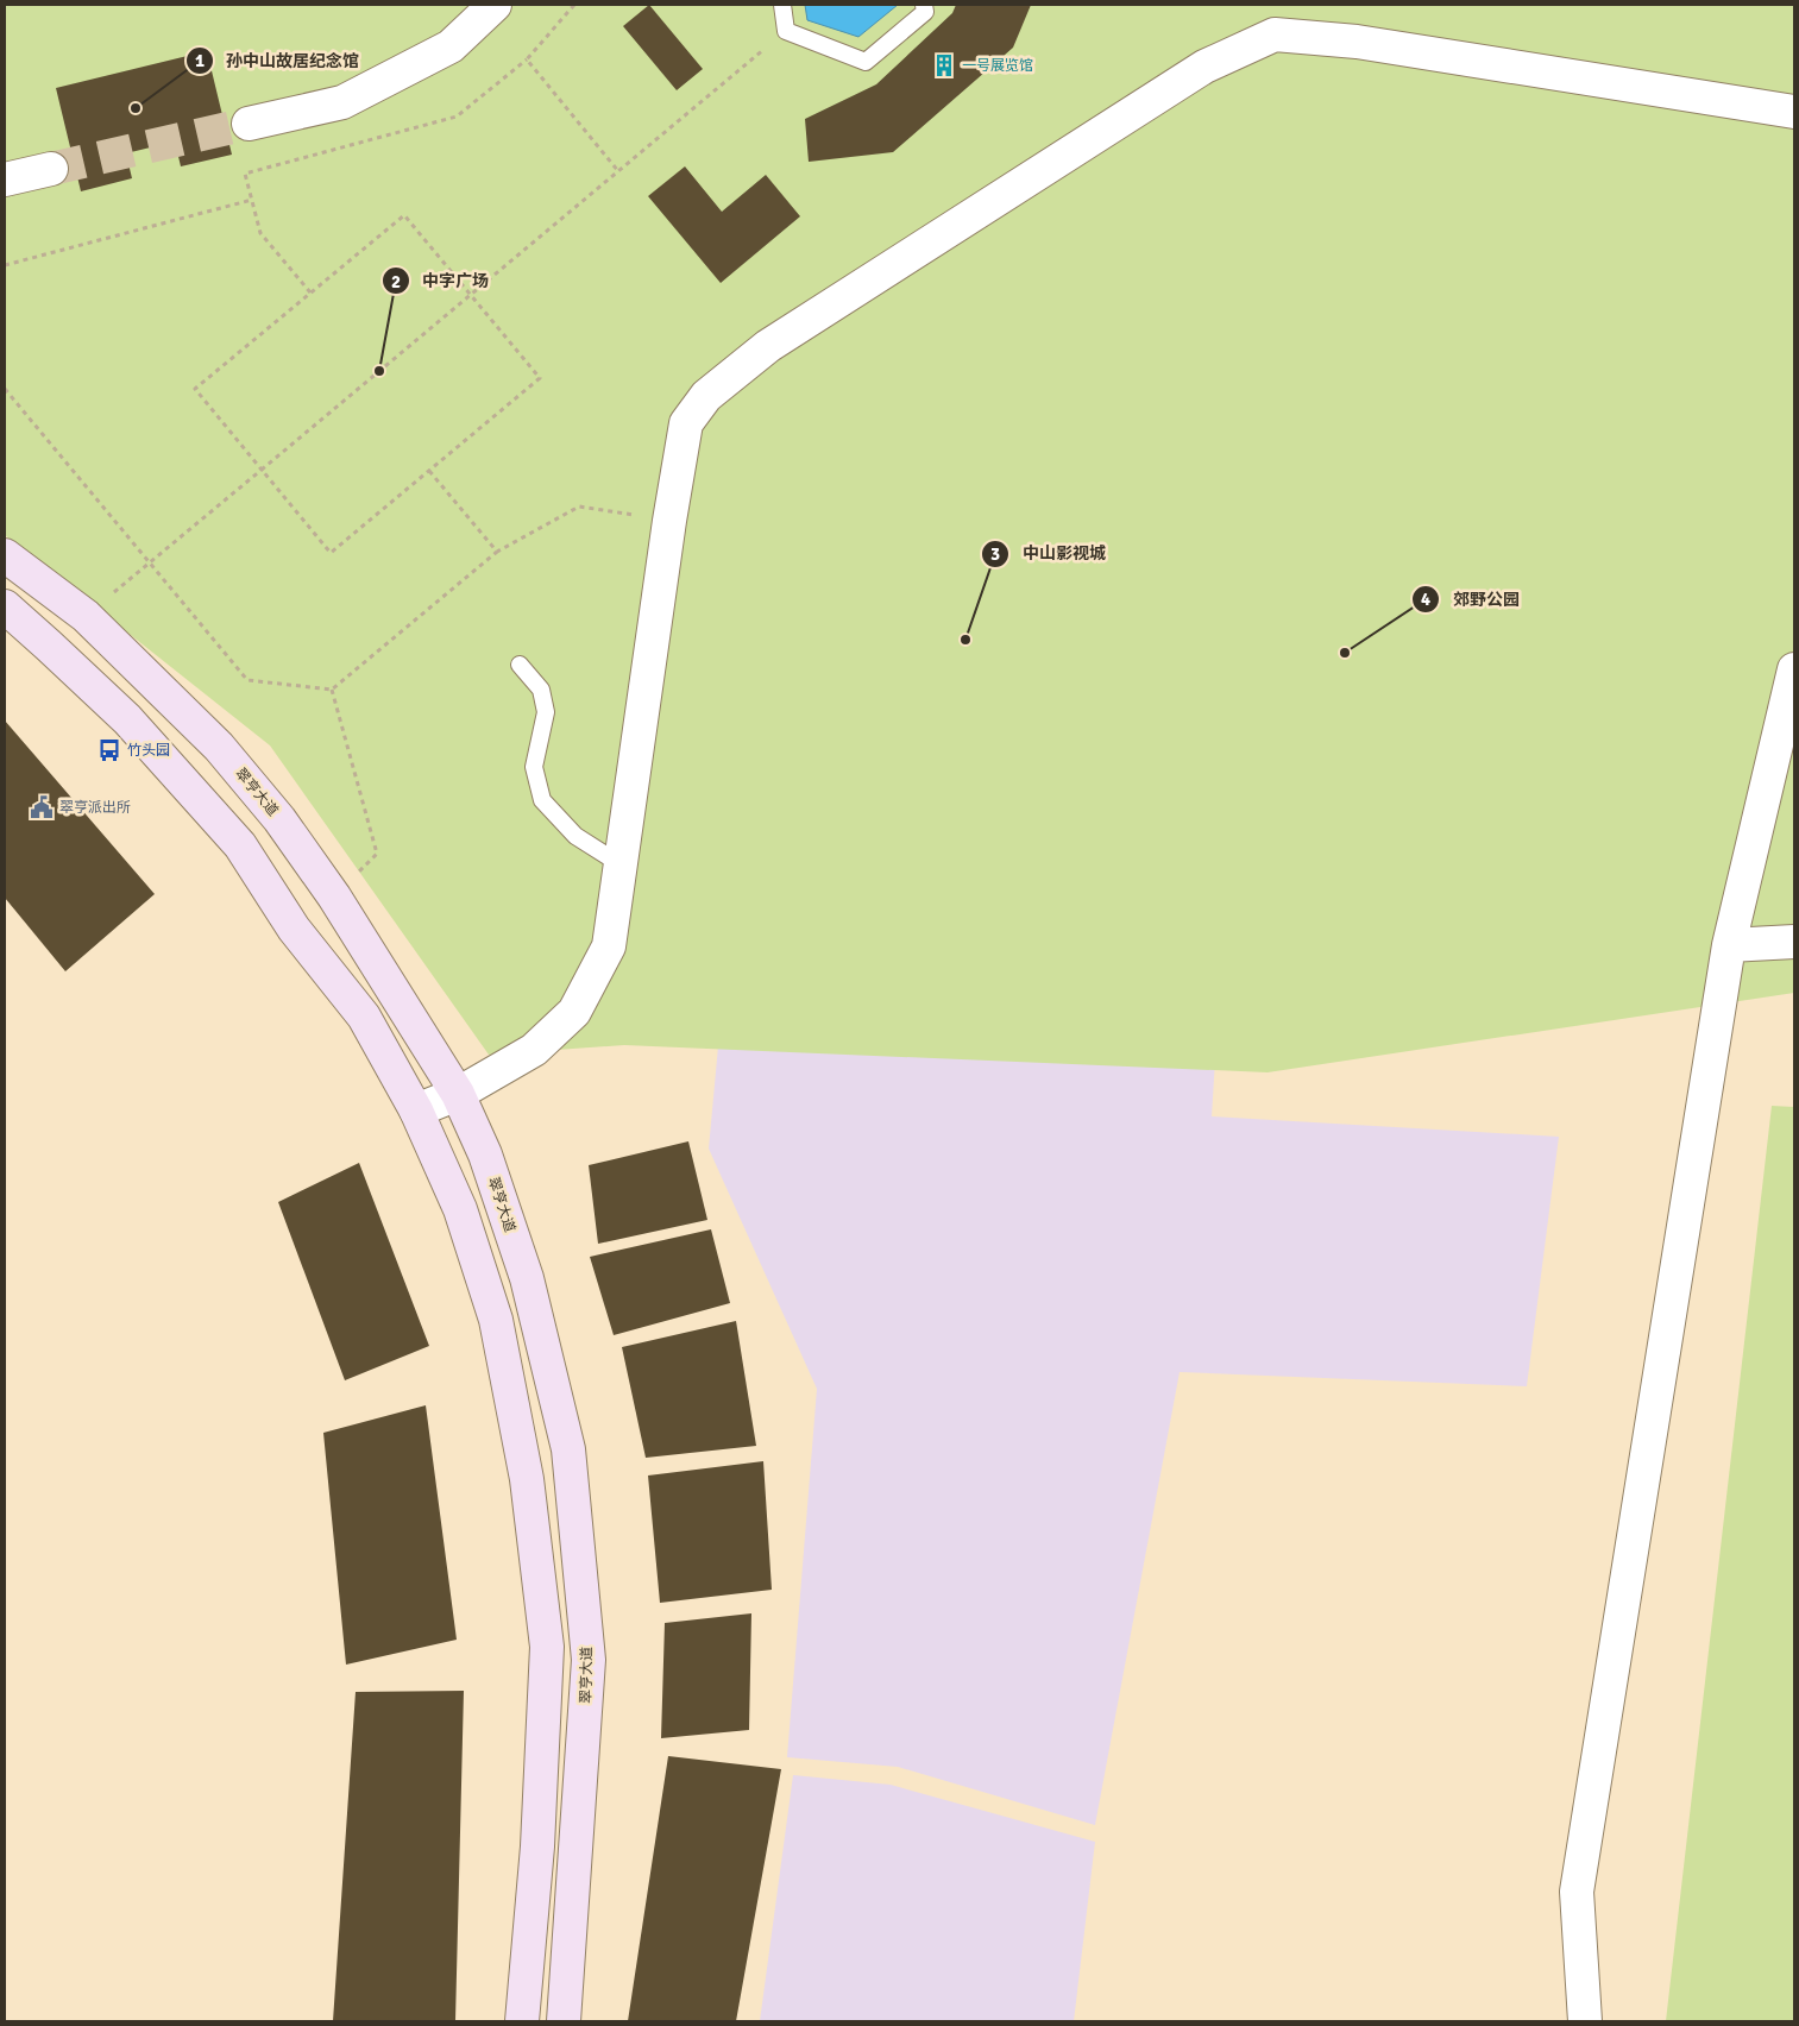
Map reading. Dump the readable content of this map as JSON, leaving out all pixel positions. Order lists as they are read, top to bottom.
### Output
{
  "streets": {
    "main road": ["翠亨大道"]
  },
  "places": {
    "building": ["一号展览馆"],
    "other": [
      "孙中山故居纪念馆",
      "中字广场",
      "中山影视城",
      "郊野公园"
    ],
    "bus stop": ["竹头园"],
    "public building": ["翠亨派出所"]
  }
}
